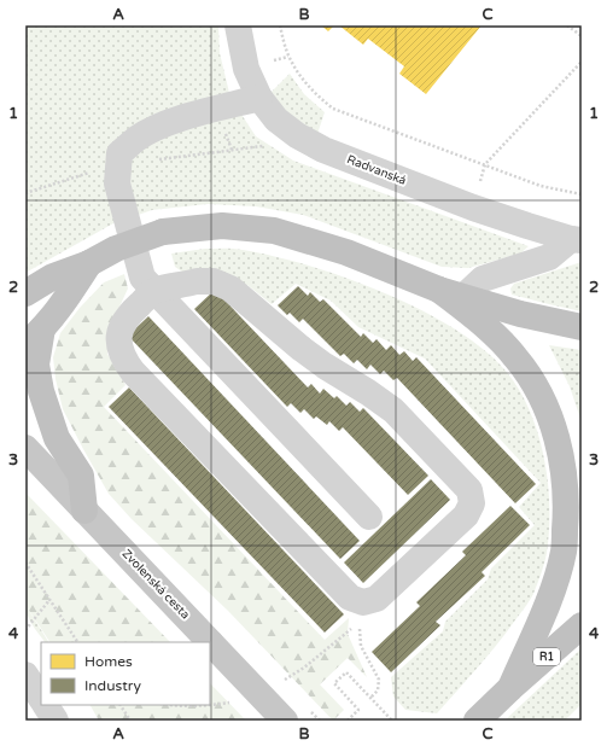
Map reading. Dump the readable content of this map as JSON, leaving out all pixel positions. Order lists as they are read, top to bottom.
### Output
{
  "streets": {
    "highway": ["R1"],
    "main road": ["Zvolenská cesta"],
    "street": ["Radvanská"]
  },
  "legend": ["Homes", "Industry"],
  "grid": {
    "columns": ["A", "B", "C"],
    "rows": [
      "1",
      "2",
      "3",
      "4"
    ]
  }
}
